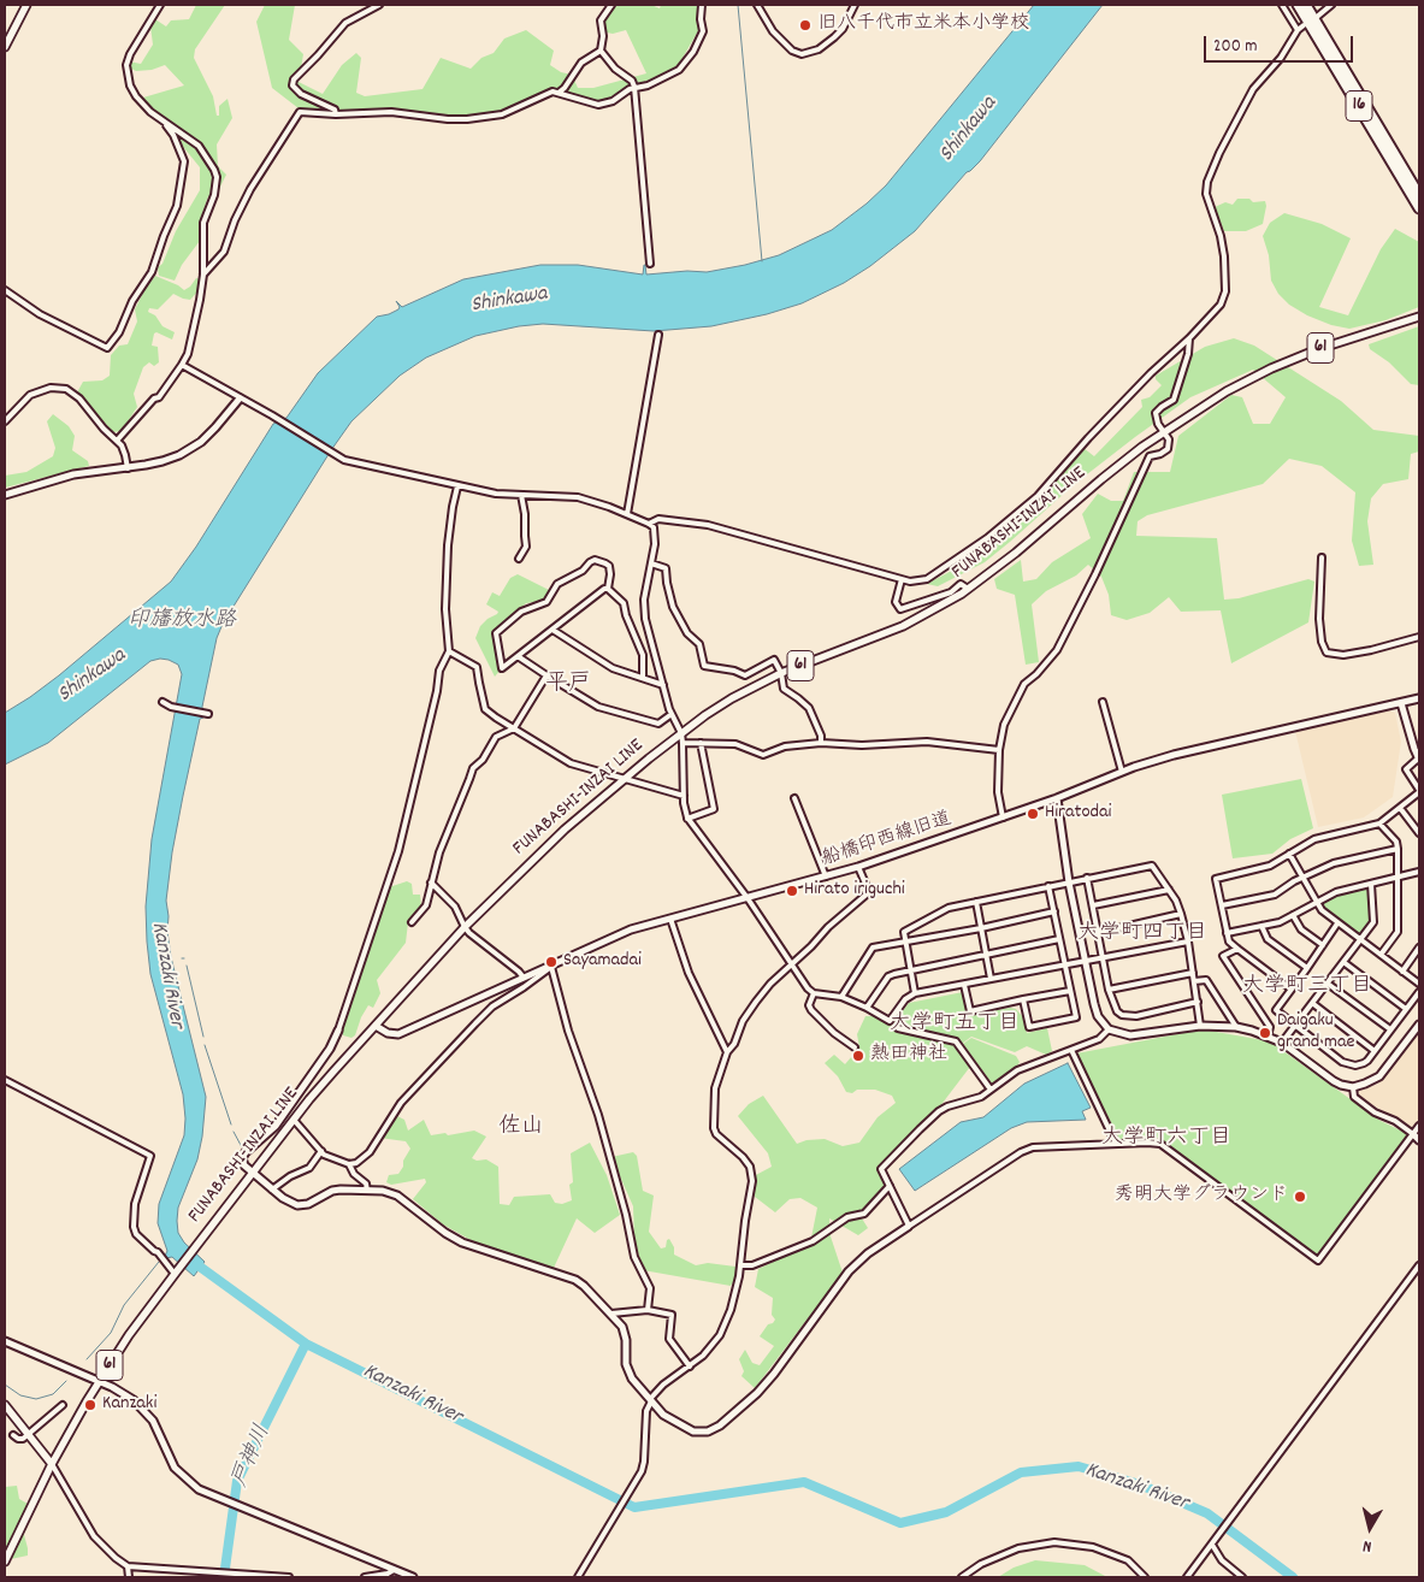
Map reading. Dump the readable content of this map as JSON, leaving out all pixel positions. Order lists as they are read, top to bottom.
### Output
{
  "streets": {
    "highway": ["16"],
    "main road": ["61", "FUNABASHI-INZAI LINE"],
    "street": ["船橋印西線旧道"]
  },
  "crossings": [
    ["61", "FUNABASHI-INZAI LINE"],
    ["FUNABASHI-INZAI LINE", "船橋印西線旧道"]
  ],
  "districts": [
    "平戸",
    "大学町四丁目",
    "大学町三丁目",
    "大学町五丁目",
    "佐山",
    "大学町六丁目"
  ],
  "water": [
    "Shinkawa",
    "印旛放水路",
    "Kanzaki River",
    "戸神川"
  ],
  "places": [
    "旧八千代市立米本小学校",
    "Hiratodai",
    "Hirato iriguchi",
    "Sayamadai",
    "Daigaku grand mae",
    "熱田神社",
    "秀明大学グラウンド",
    "Kanzaki"
  ],
  "scale_bar": "200 m",
  "north": "bottom"
}
